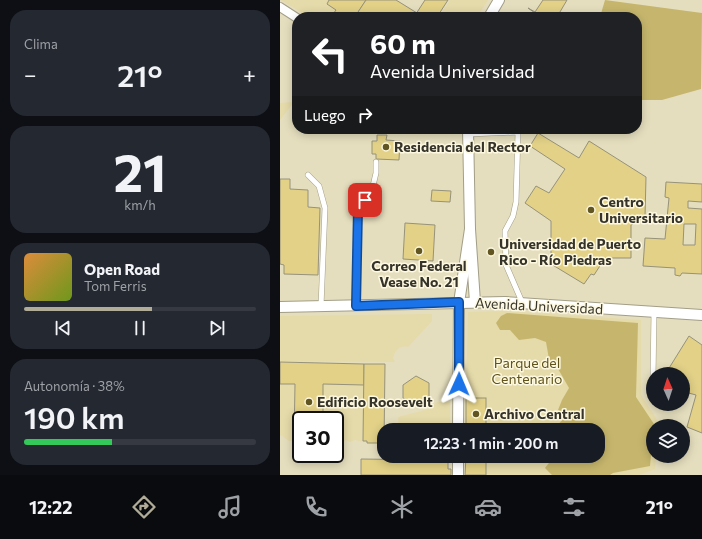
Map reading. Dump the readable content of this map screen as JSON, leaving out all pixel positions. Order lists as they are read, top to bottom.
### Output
{
  "streets": {
    "street": ["Avenida Universidad"]
  },
  "parks": ["Parque del Centenario"],
  "places": [
    "Residencia del Rector",
    "Centro Universitario",
    "Correo Federal Vease No. 21",
    "Universidad de Puerto Rico - Río Piedras",
    "Edificio Roosevelt",
    "Archivo Central"
  ],
  "north": "top",
  "page": {
    "tile": [
      "Clima",
      ["21", "km/h"],
      ["Autonomía · 38%", "190 km"]
    ],
    "turn": ["60 m", "Avenida Universidad"],
    "heat": ["−", "21°", "+"],
    "then": "Luego",
    "song": ["Open Road", "Tom Ferris"],
    "limit": "30",
    "trip": "12:23 · 1 min · 200 m",
    "tabs": ["12:22", "21°"]
  }
}
